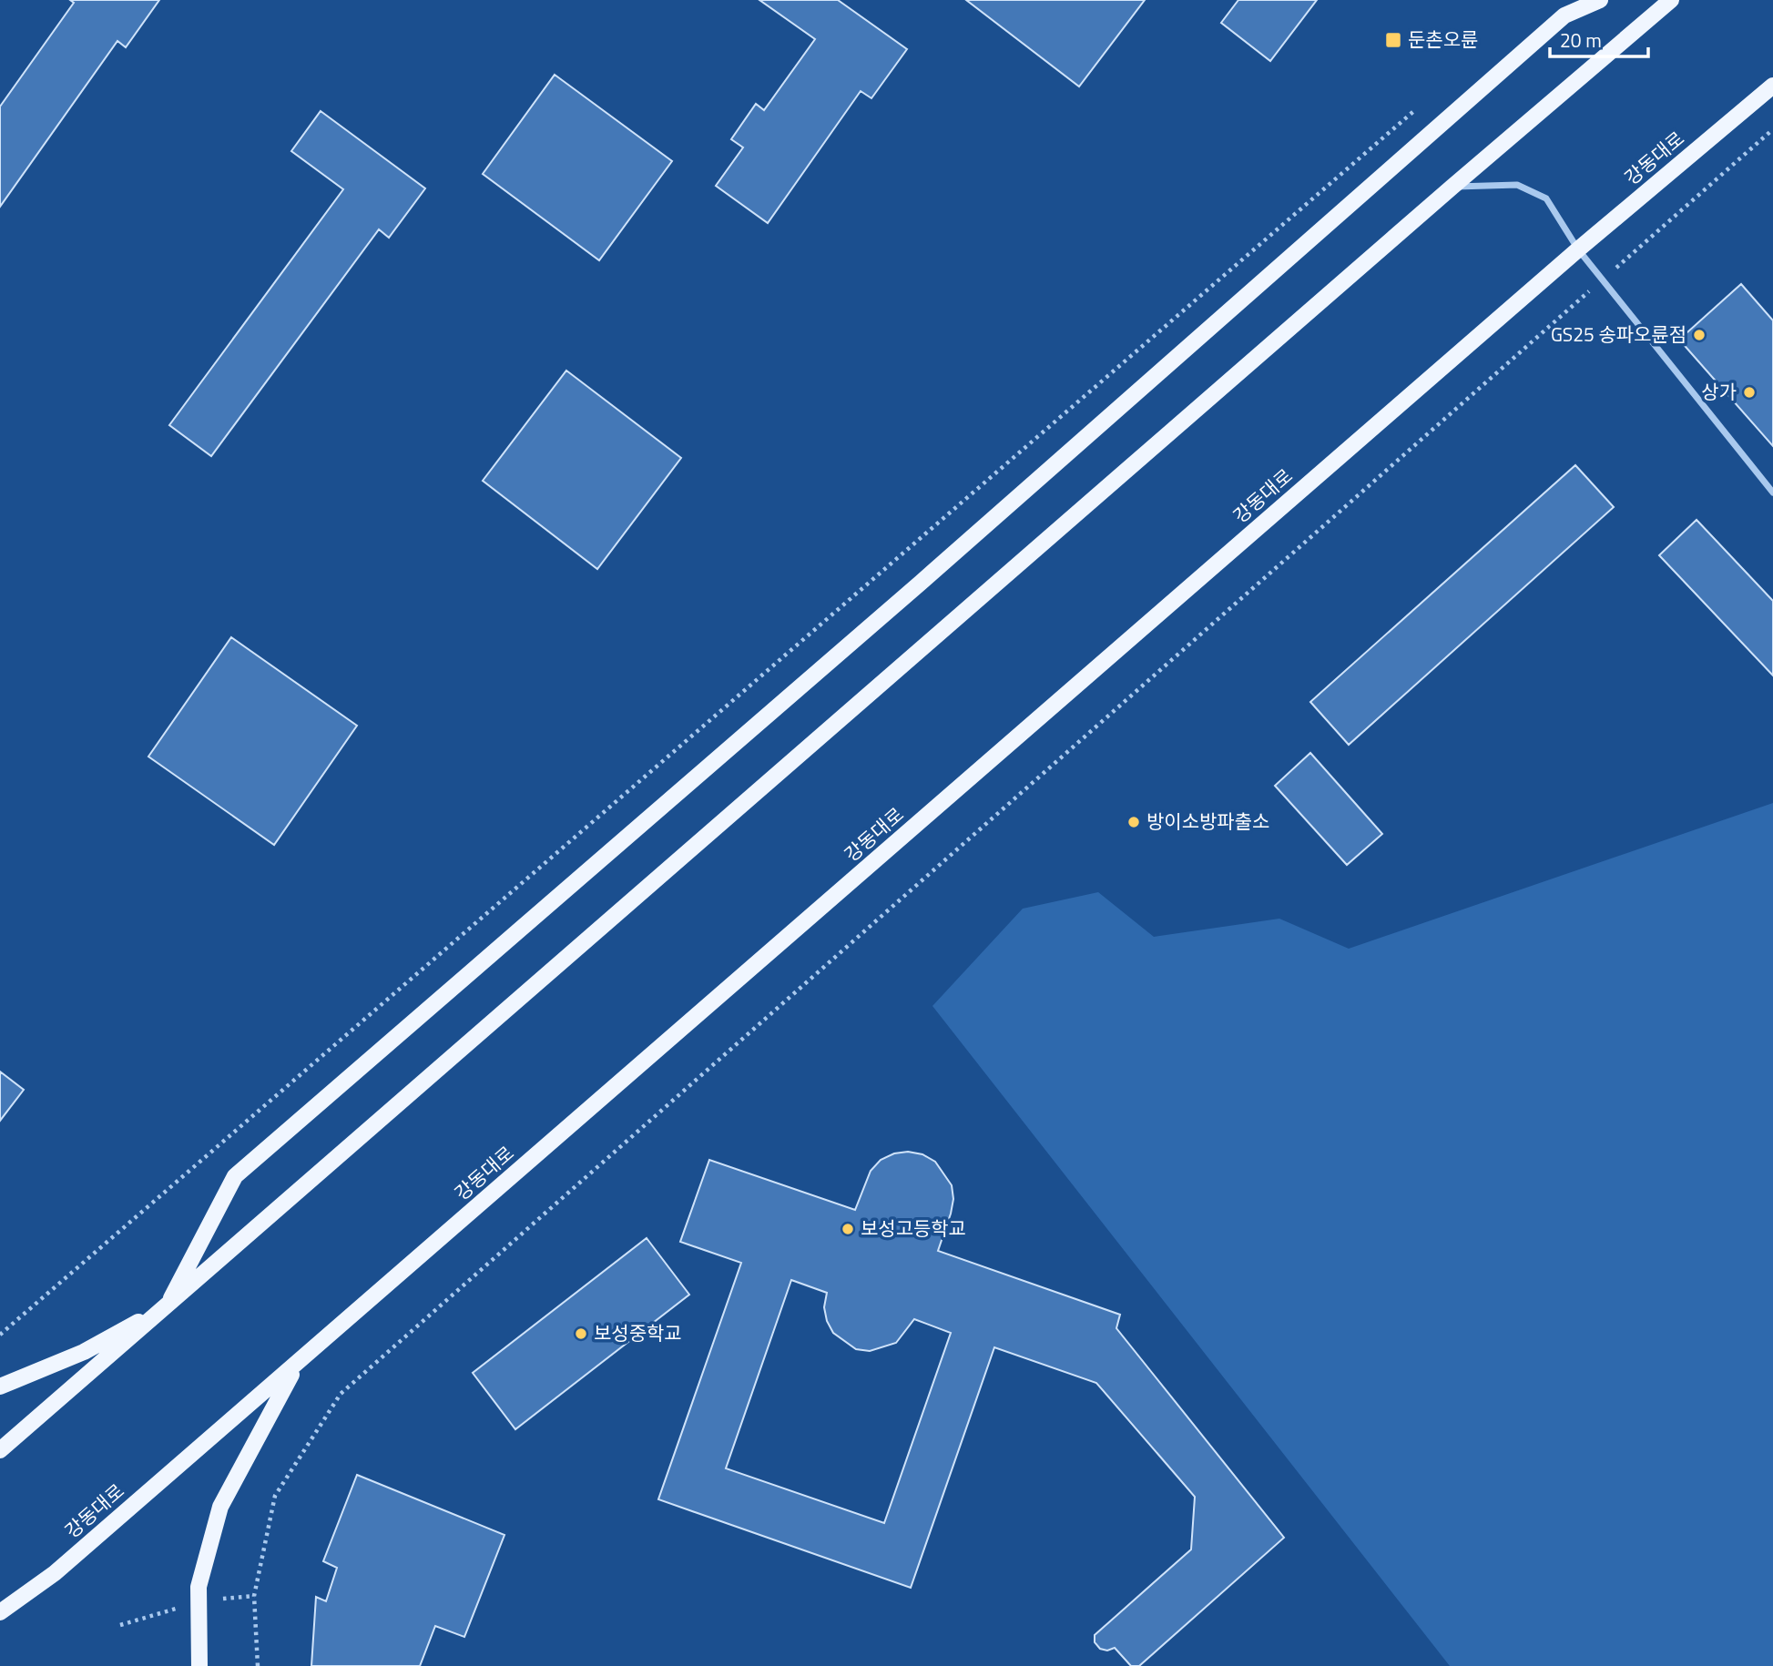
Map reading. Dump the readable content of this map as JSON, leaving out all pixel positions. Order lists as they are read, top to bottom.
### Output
{
  "streets": {
    "main road": ["강동대로"]
  },
  "places": {
    "transit": ["둔촌오륜"],
    "other": [
      "GS25 송파오륜점",
      "상가",
      "방이소방파출소",
      "보성고등학교",
      "보성중학교"
    ]
  },
  "scale_bar": "20 m"
}
